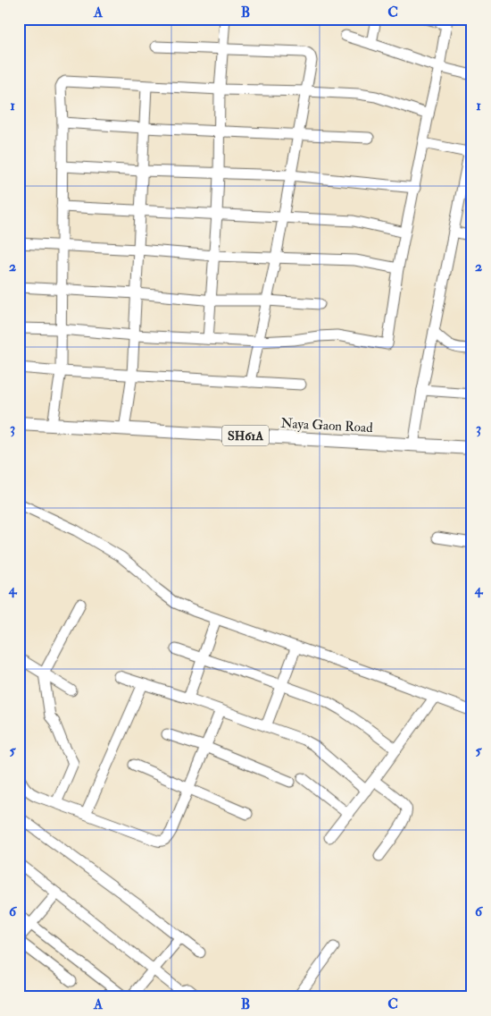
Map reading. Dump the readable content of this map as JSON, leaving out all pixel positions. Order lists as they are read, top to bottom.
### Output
{
  "streets": {
    "main road": ["Naya Gaon Road", "SH61A"]
  },
  "grid": {
    "columns": ["A", "B", "C"],
    "rows": [
      "1",
      "2",
      "3",
      "4",
      "5",
      "6"
    ]
  }
}
